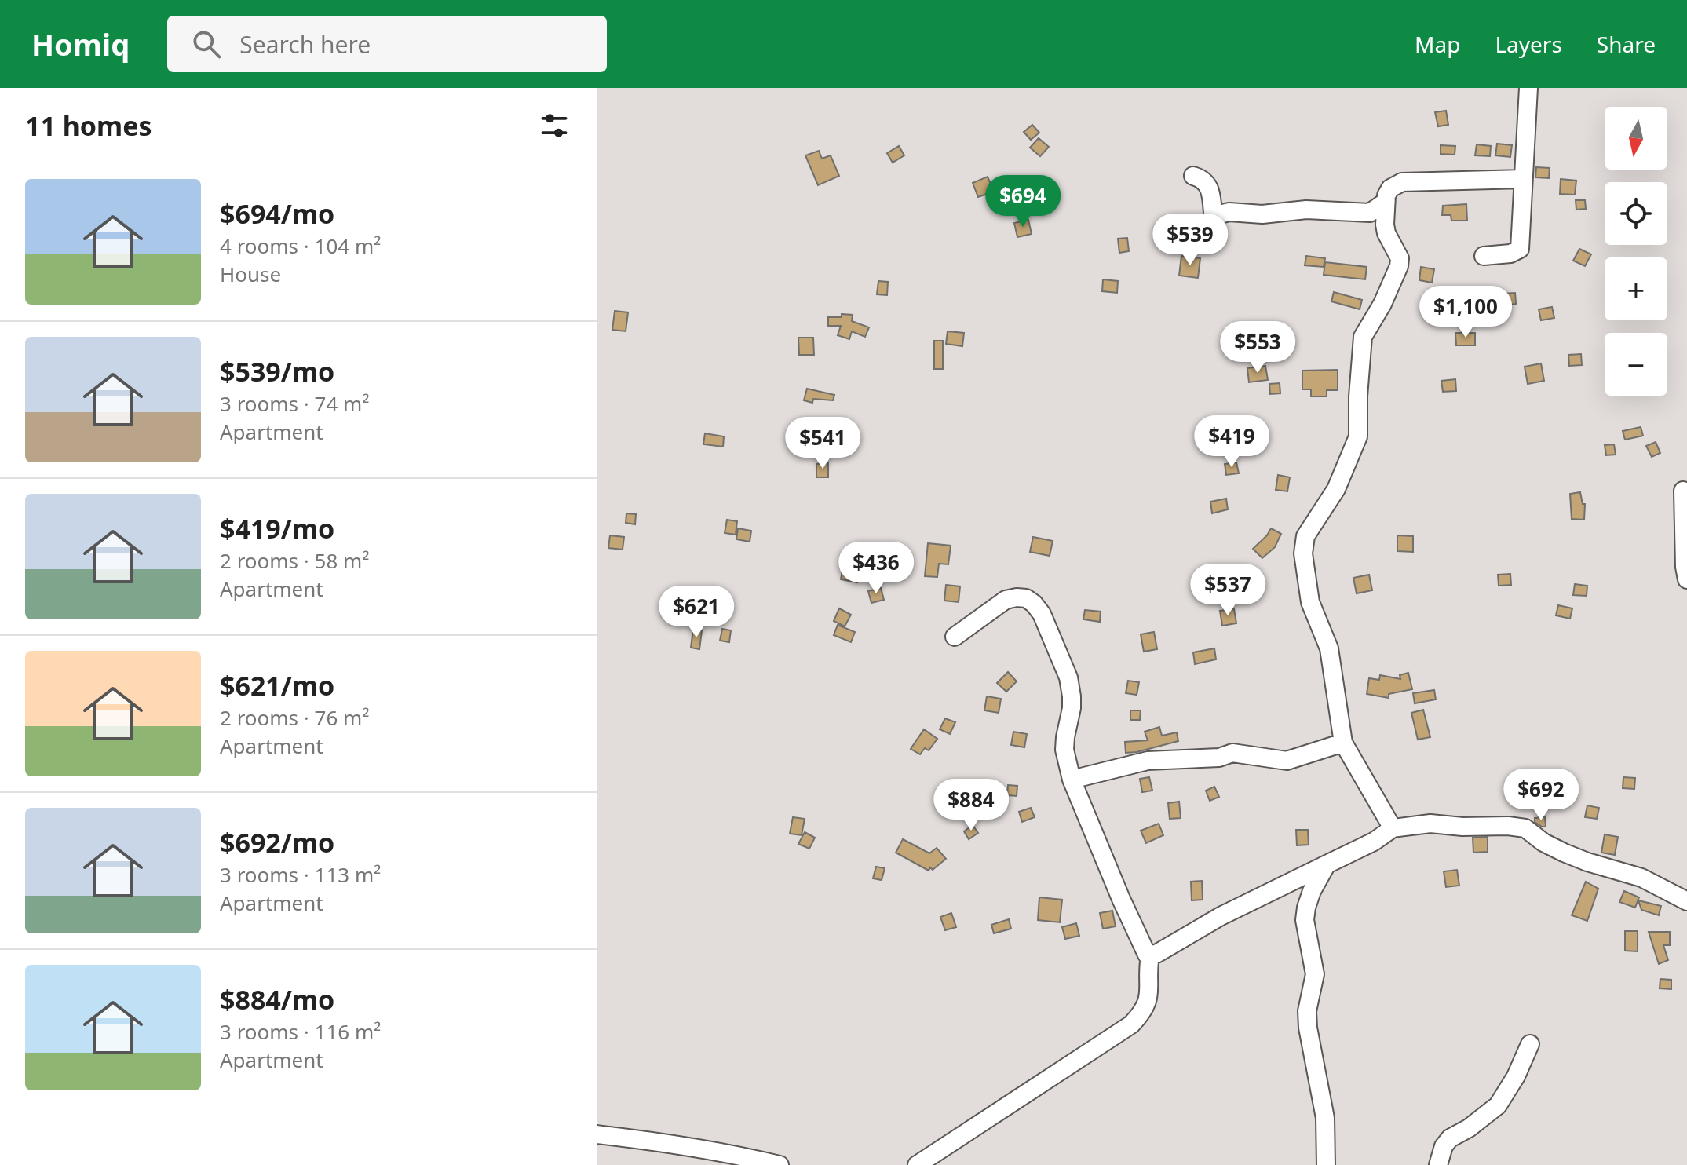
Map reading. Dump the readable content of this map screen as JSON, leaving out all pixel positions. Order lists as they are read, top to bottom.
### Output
{
  "north": "bottom",
  "page": {
    "header": "Homiq",
    "search": "Search here",
    "nav": ["Map", "Layers", "Share"],
    "heading": "11 homes",
    "map_buttons": ["+", "−"],
    "list": [
      {
        "name": "$694/mo",
        "note": "4 rooms · 104 m² · House"
      },
      {
        "name": "$539/mo",
        "note": "3 rooms · 74 m² · Apartment"
      },
      {
        "name": "$419/mo",
        "note": "2 rooms · 58 m² · Apartment"
      },
      {
        "name": "$621/mo",
        "note": "2 rooms · 76 m² · Apartment"
      },
      {
        "name": "$692/mo",
        "note": "3 rooms · 113 m² · Apartment"
      },
      {
        "name": "$884/mo",
        "note": "3 rooms · 116 m² · Apartment"
      }
    ],
    "price": [
      "$694",
      "$539",
      "$1,100",
      "$553",
      "$419",
      "$541",
      "$436",
      "$537",
      "$621",
      "$692",
      "$884"
    ]
  }
}
